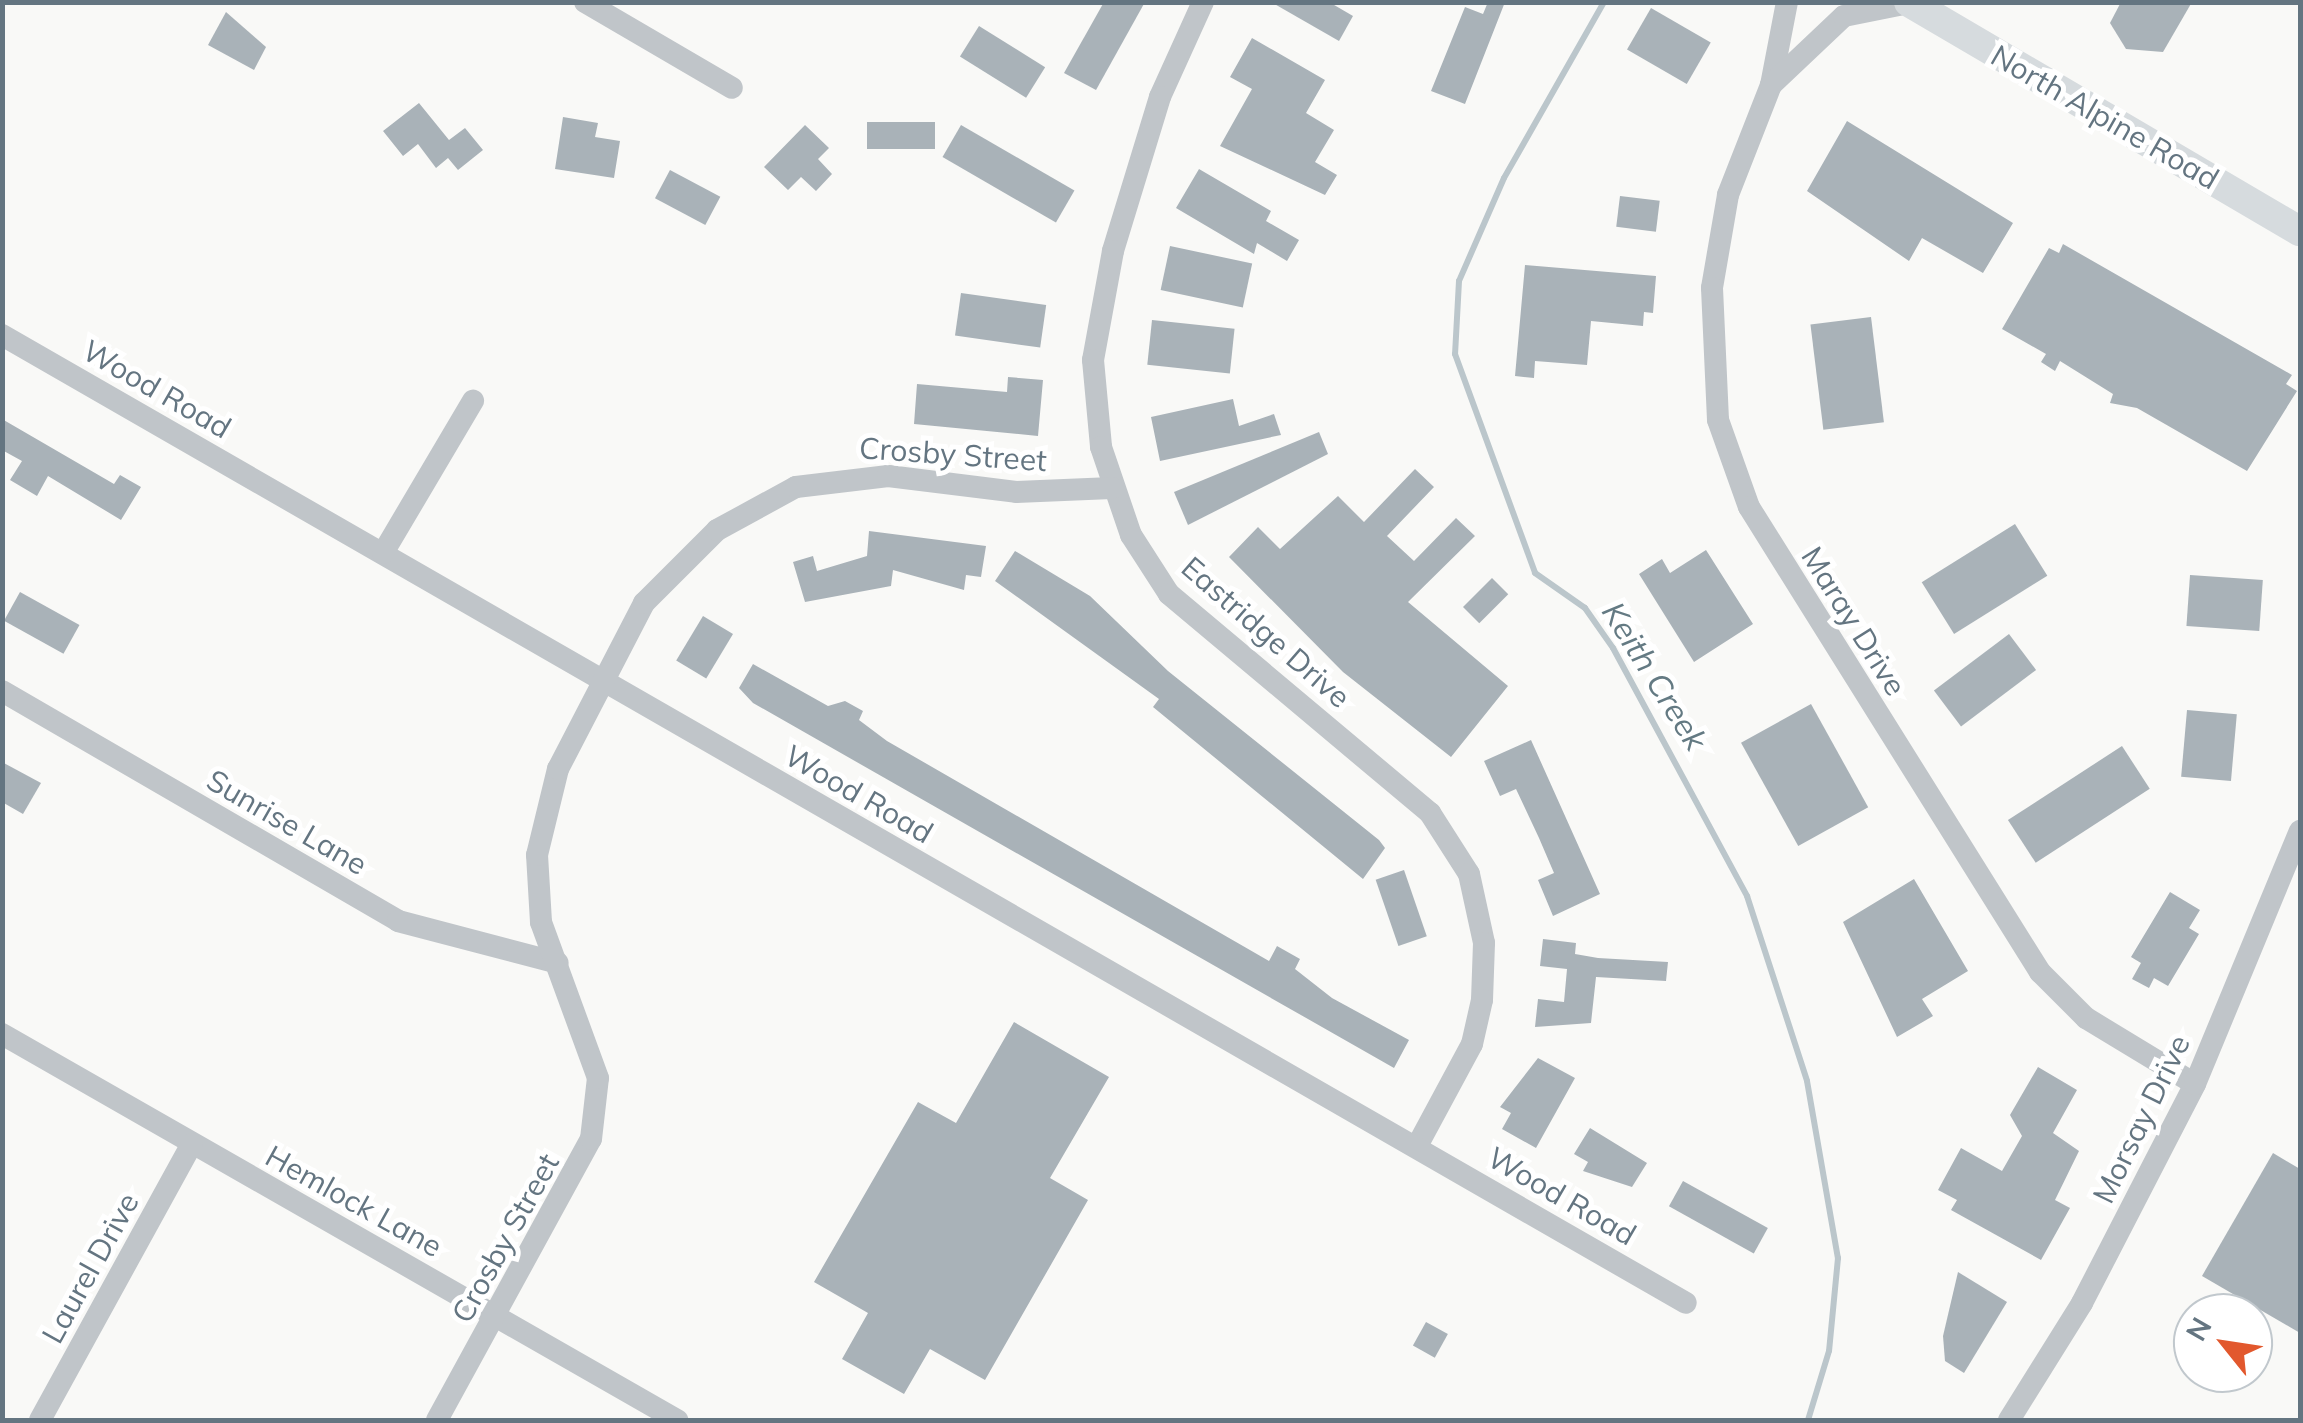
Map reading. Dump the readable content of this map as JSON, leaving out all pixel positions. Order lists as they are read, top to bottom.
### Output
{
  "streets": {
    "main road": ["North Alpine Road"],
    "street": [
      "Wood Road",
      "Crosby Street",
      "Maray Drive",
      "Eastridge Drive",
      "Sunrise Lane",
      "Morsay Drive",
      "Hemlock Lane",
      "Laurel Drive"
    ]
  },
  "crossings": [
    ["Wood Road", "Crosby Street"],
    ["Wood Road", "Eastridge Drive"],
    ["Crosby Street", "Eastridge Drive"],
    ["Crosby Street", "Sunrise Lane"],
    ["Crosby Street", "Hemlock Lane"],
    ["Maray Drive", "Morsay Drive"],
    ["Hemlock Lane", "Laurel Drive"]
  ],
  "water": ["Keith Creek"],
  "north": "top left"
}
